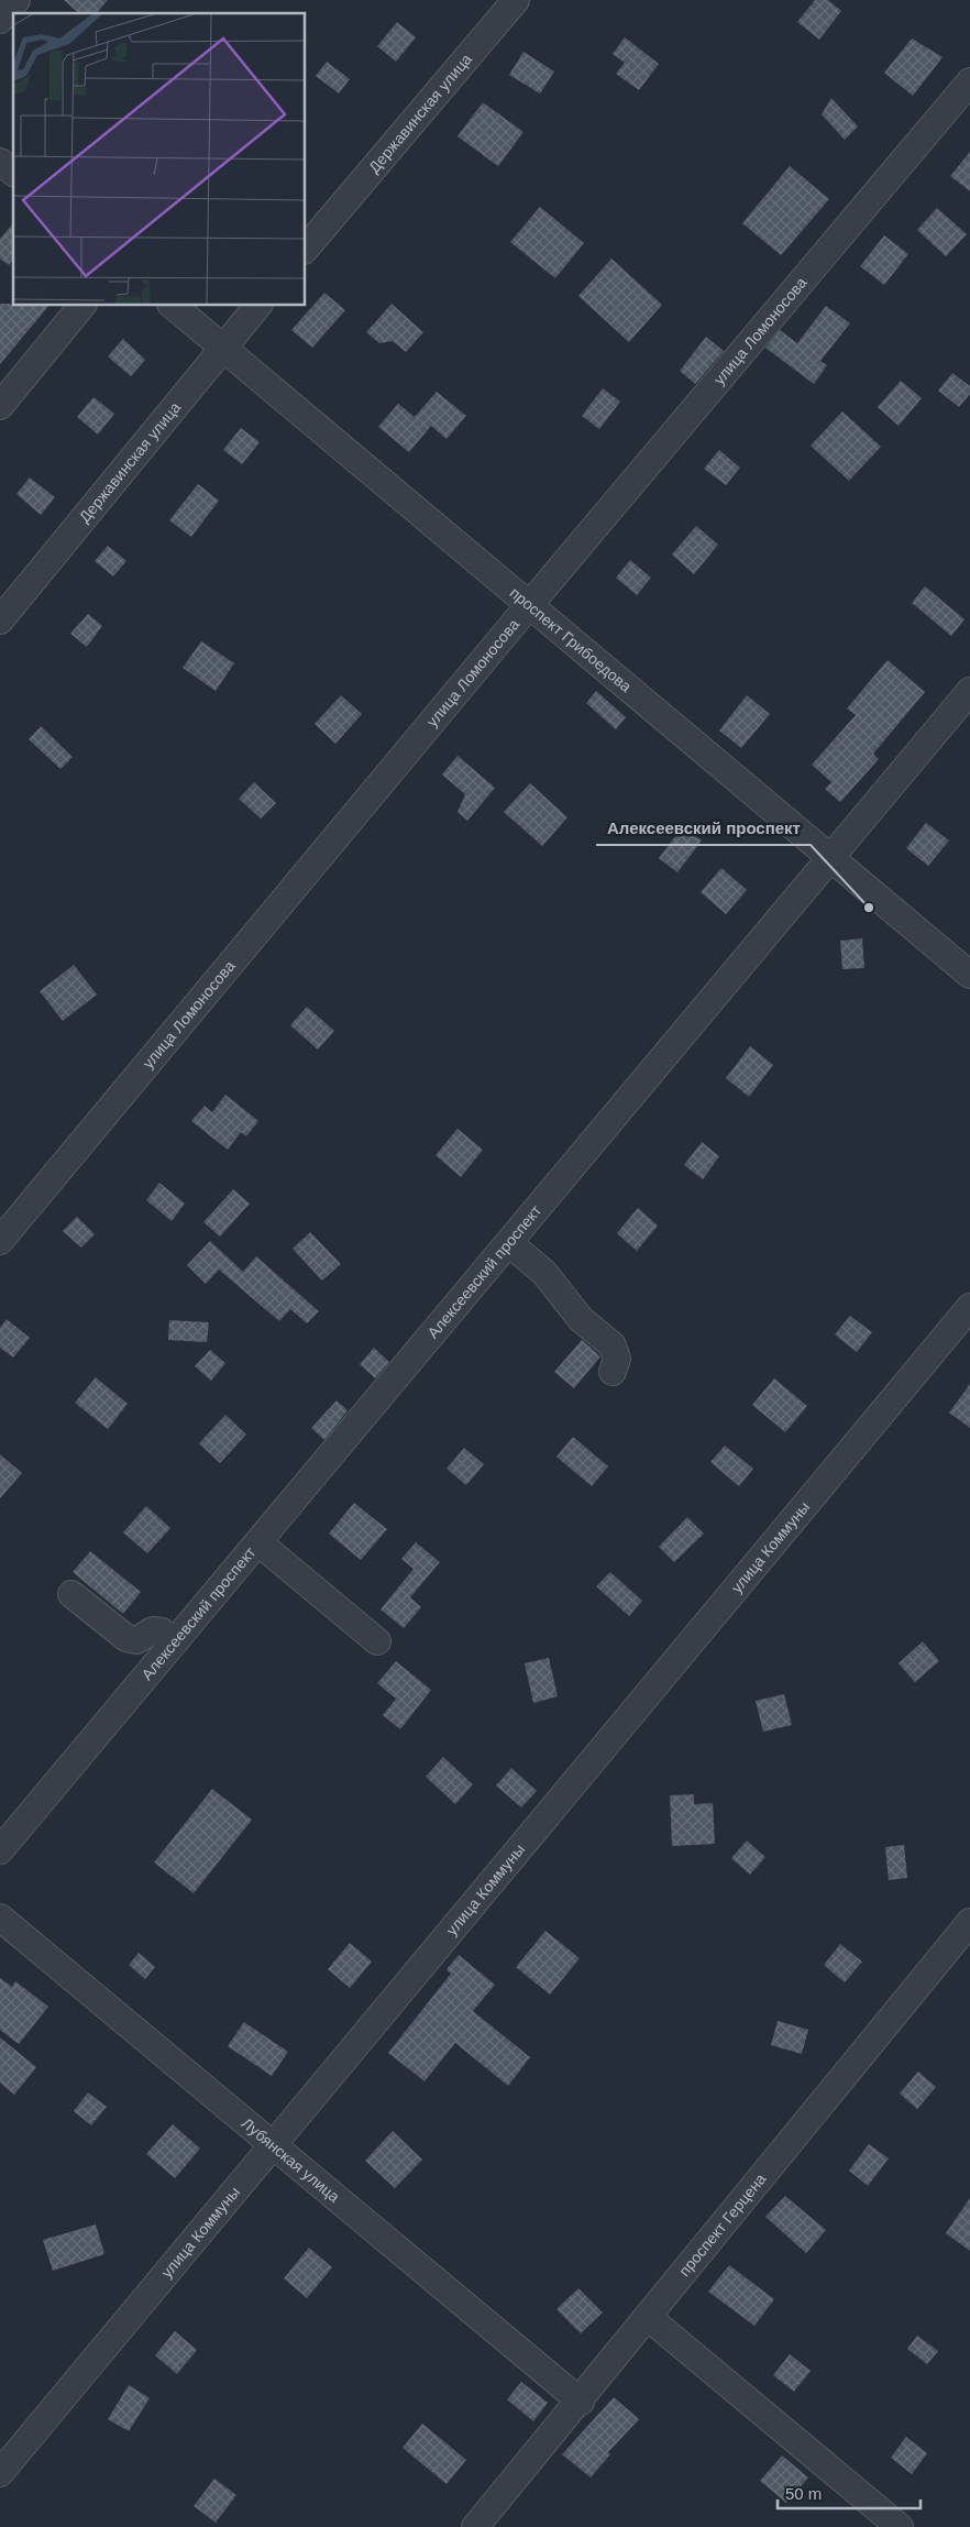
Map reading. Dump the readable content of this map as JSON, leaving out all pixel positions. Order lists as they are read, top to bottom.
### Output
{
  "streets": {
    "street": [
      "Державинская улица",
      "улица Ломоносова",
      "проспект Грибоедова",
      "Алексеевский проспект",
      "улица Коммуны",
      "Лубянская улица",
      "проспект Герцена"
    ]
  },
  "crossings": [
    ["Державинская улица", "проспект Грибоедова"],
    ["улица Ломоносова", "проспект Грибоедова"],
    ["проспект Грибоедова", "Алексеевский проспект"],
    ["улица Коммуны", "Лубянская улица"],
    ["Лубянская улица", "проспект Герцена"]
  ],
  "places": ["Алексеевский проспект"],
  "scale_bar": "50 m"
}
